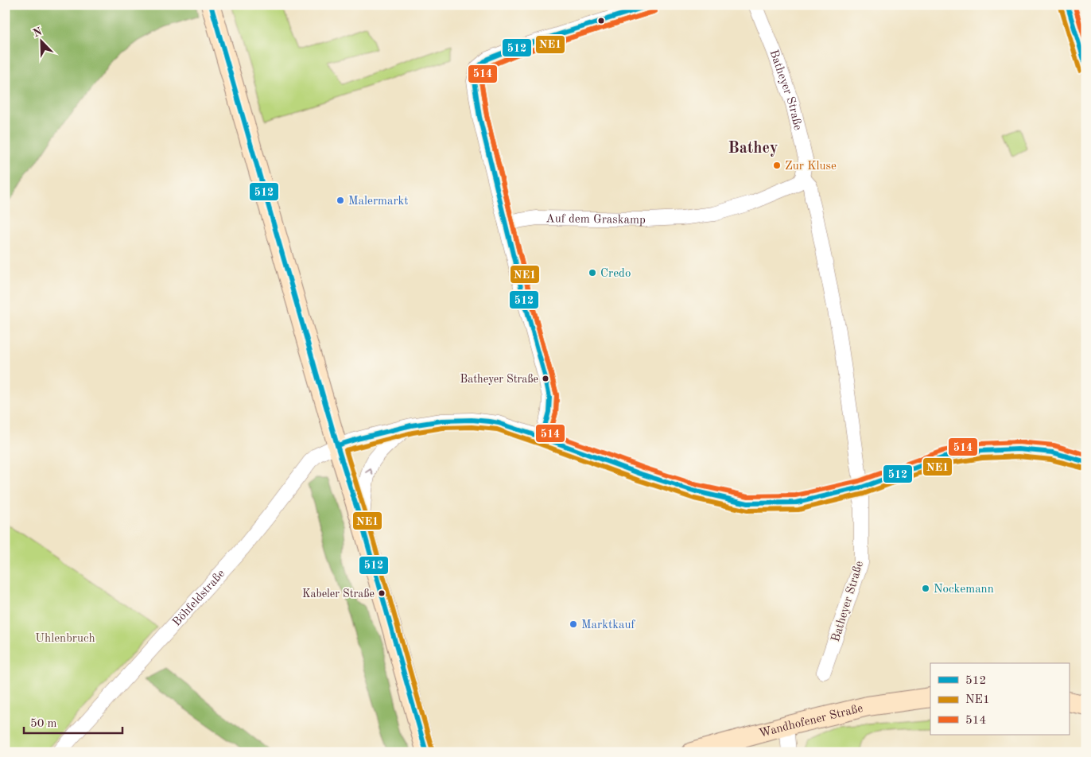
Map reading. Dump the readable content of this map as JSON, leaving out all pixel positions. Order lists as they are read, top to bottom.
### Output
{
  "streets": {
    "main road": ["Wandhofener Straße"],
    "street": ["Batheyer Straße", "Auf dem Graskamp", "Böhfeldstraße"]
  },
  "crossings": [
    ["Batheyer Straße", "Auf dem Graskamp"]
  ],
  "districts": ["Bathey"],
  "parks": ["Uhlenbruch"],
  "places": [
    "Zur Kluse",
    "Malermarkt",
    "Credo",
    "Batheyer Straße",
    "Nockemann",
    "Kabeler Straße",
    "Marktkauf"
  ],
  "lines": ["transit line 512", "transit line 514", "transit line NE1"],
  "legend": ["512", "NE1", "514"],
  "scale_bar": "50 m",
  "north": "top left"
}
